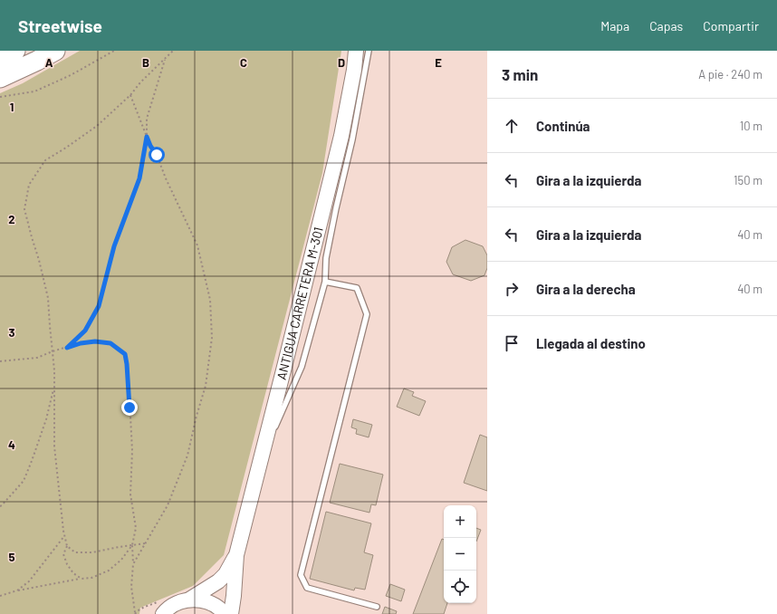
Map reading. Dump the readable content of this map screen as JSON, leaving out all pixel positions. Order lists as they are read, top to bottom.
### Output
{
  "streets": {
    "street": ["ANTIGUA CARRETERA M-301"]
  },
  "page": {
    "header": "Streetwise",
    "nav": ["Mapa", "Capas", "Compartir"],
    "heading": ["3 min", "A pie · 240 m"],
    "list": [
      ["Continúa", "10 m"],
      ["Gira a la izquierda", "150 m"],
      ["Gira a la izquierda", "40 m"],
      ["Gira a la derecha", "40 m"],
      "Llegada al destino"
    ],
    "map_buttons": ["+", "−"]
  },
  "grid": {
    "columns": [
      "A",
      "B",
      "C",
      "D",
      "E"
    ],
    "rows": [
      "1",
      "2",
      "3",
      "4",
      "5"
    ]
  }
}
